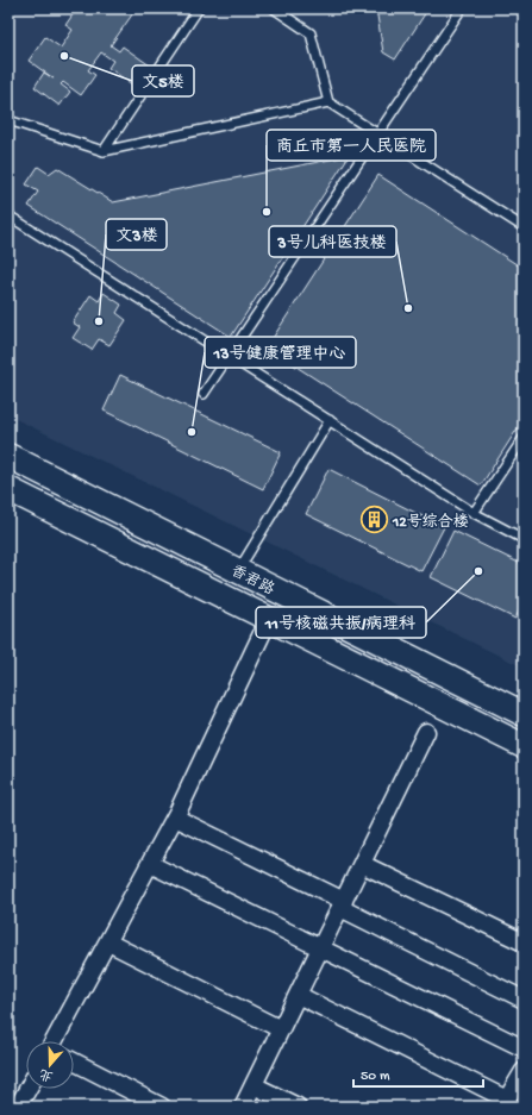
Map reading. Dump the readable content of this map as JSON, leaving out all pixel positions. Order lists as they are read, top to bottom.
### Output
{
  "streets": {
    "main road": ["香君路"]
  },
  "places": {
    "other": [
      "文5楼",
      "商丘市第一人民医院",
      "3号儿科医技楼",
      "文3楼",
      "13号健康管理中心",
      "11号核磁共振/病理科"
    ],
    "building": ["12号综合楼"]
  },
  "scale_bar": "50 m",
  "north": "bottom"
}
